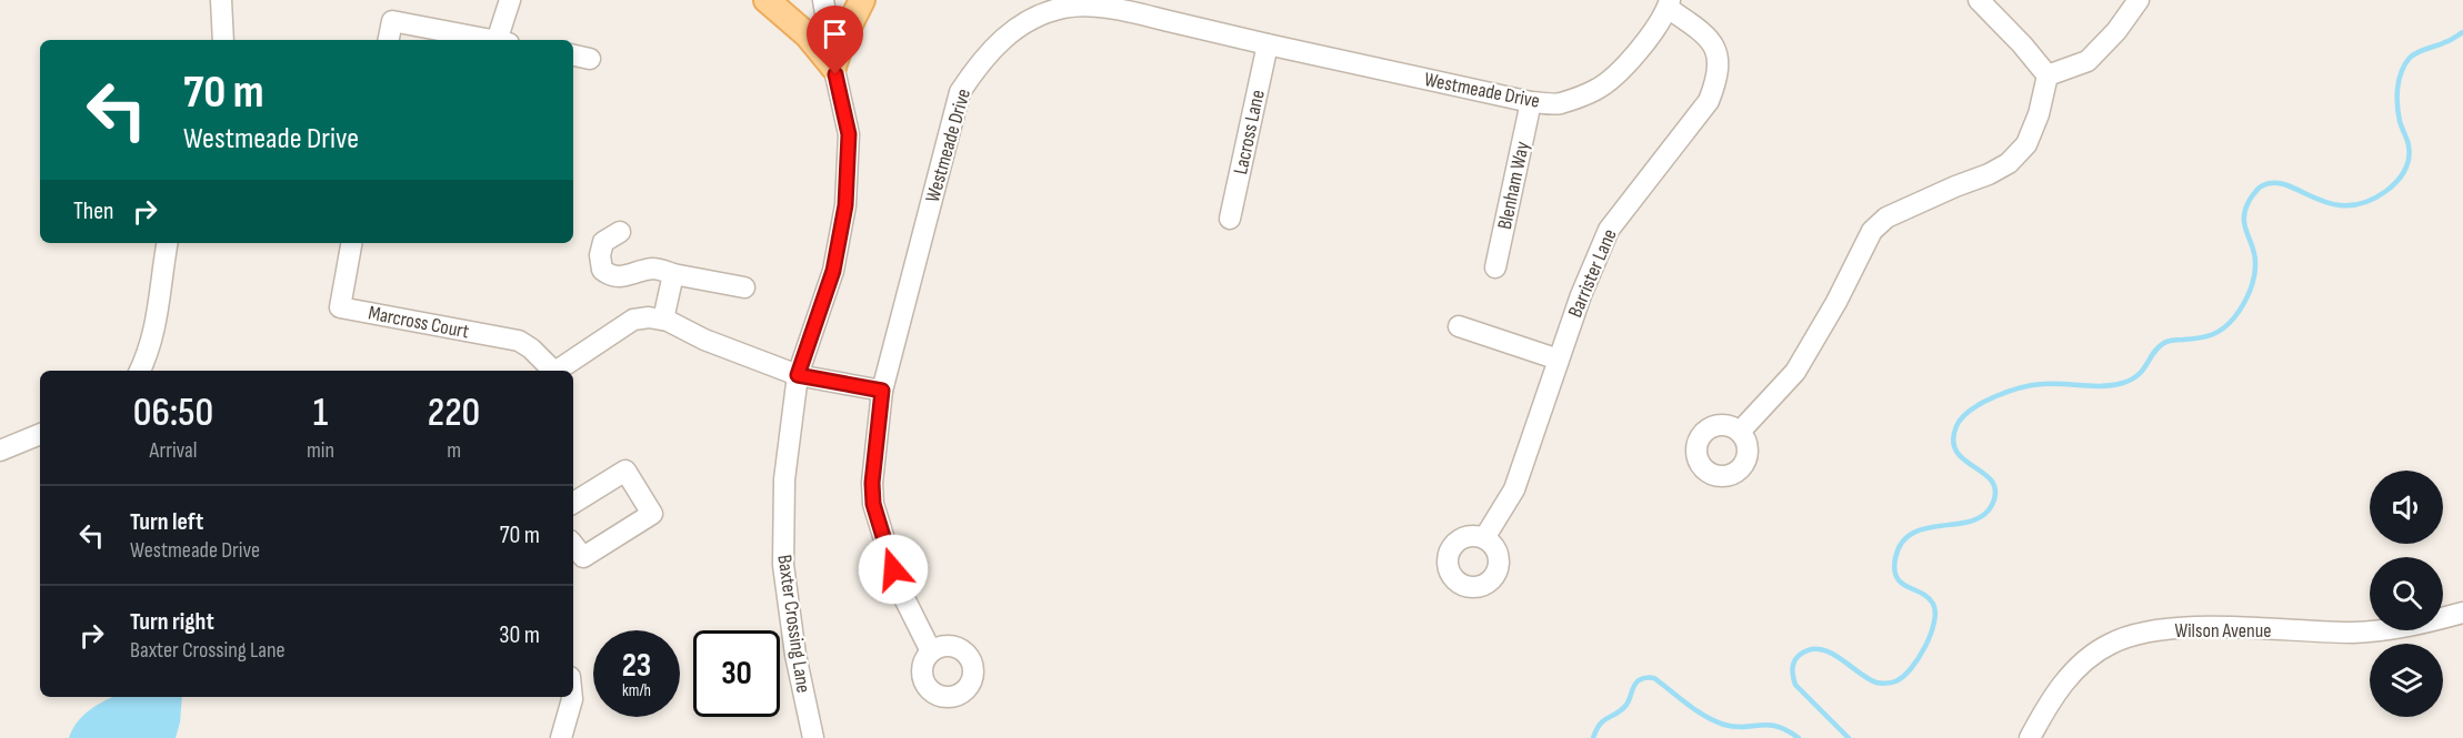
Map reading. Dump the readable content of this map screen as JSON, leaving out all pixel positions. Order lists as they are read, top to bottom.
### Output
{
  "streets": {
    "street": [
      "Westmeade Drive",
      "Lacross Lane",
      "Blenham Way",
      "Barrister Lane",
      "Marcross Court",
      "Baxter Crossing Lane",
      "Wilson Avenue"
    ]
  },
  "crossings": [
    ["Westmeade Drive", "Lacross Lane"],
    ["Westmeade Drive", "Blenham Way"],
    ["Westmeade Drive", "Barrister Lane"]
  ],
  "page": {
    "turn": ["70 m", "Westmeade Drive"],
    "then": "Then",
    "eta": [
      "06:50",
      "Arrival",
      "1",
      "min",
      "220",
      "m"
    ],
    "list": [
      {
        "name": "Turn left",
        "note": "Westmeade Drive",
        "value": "70 m"
      },
      {
        "name": "Turn right",
        "note": "Baxter Crossing Lane",
        "value": "30 m"
      }
    ],
    "speed": "23 km/h",
    "limit": "30"
  }
}
